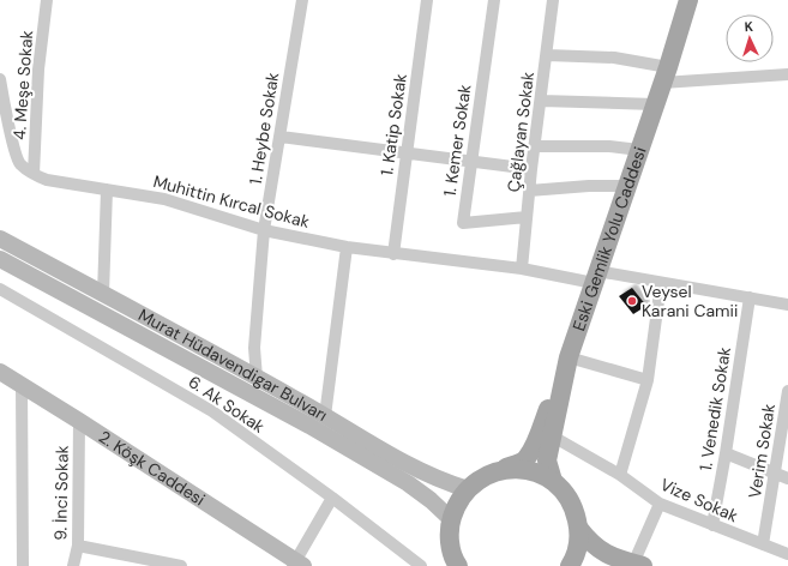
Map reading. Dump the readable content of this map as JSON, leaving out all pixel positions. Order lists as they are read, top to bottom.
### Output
{
  "streets": {
    "main road": ["Eski Gemlik Yolu Caddesi", "Murat Hüdavendigar Bulvarı", "2. Köşk Caddesi"],
    "street": [
      "4. Meşe Sokak",
      "1. Katip Sokak",
      "1. Heybe Sokak",
      "Çağlayan Sokak",
      "1. Kemer Sokak",
      "Muhittin Kırcal Sokak",
      "6. Ak Sokak",
      "1. Venedik Sokak",
      "Verim Sokak",
      "9. İnci Sokak",
      "Vize Sokak"
    ]
  },
  "crossings": [
    ["4. Meşe Sokak", "Muhittin Kırcal Sokak"],
    ["1. Katip Sokak", "Muhittin Kırcal Sokak"],
    ["1. Heybe Sokak", "Muhittin Kırcal Sokak"],
    ["1. Heybe Sokak", "Murat Hüdavendigar Bulvarı"],
    ["Çağlayan Sokak", "1. Kemer Sokak"],
    ["Çağlayan Sokak", "Muhittin Kırcal Sokak"],
    ["Muhittin Kırcal Sokak", "Eski Gemlik Yolu Caddesi"],
    ["Muhittin Kırcal Sokak", "1. Venedik Sokak"],
    ["Eski Gemlik Yolu Caddesi", "Vize Sokak"],
    ["1. Venedik Sokak", "Vize Sokak"],
    ["Verim Sokak", "Vize Sokak"],
    ["2. Köşk Caddesi", "9. İnci Sokak"]
  ],
  "places": ["Veysel Karani Camii"],
  "north": "top"
}
